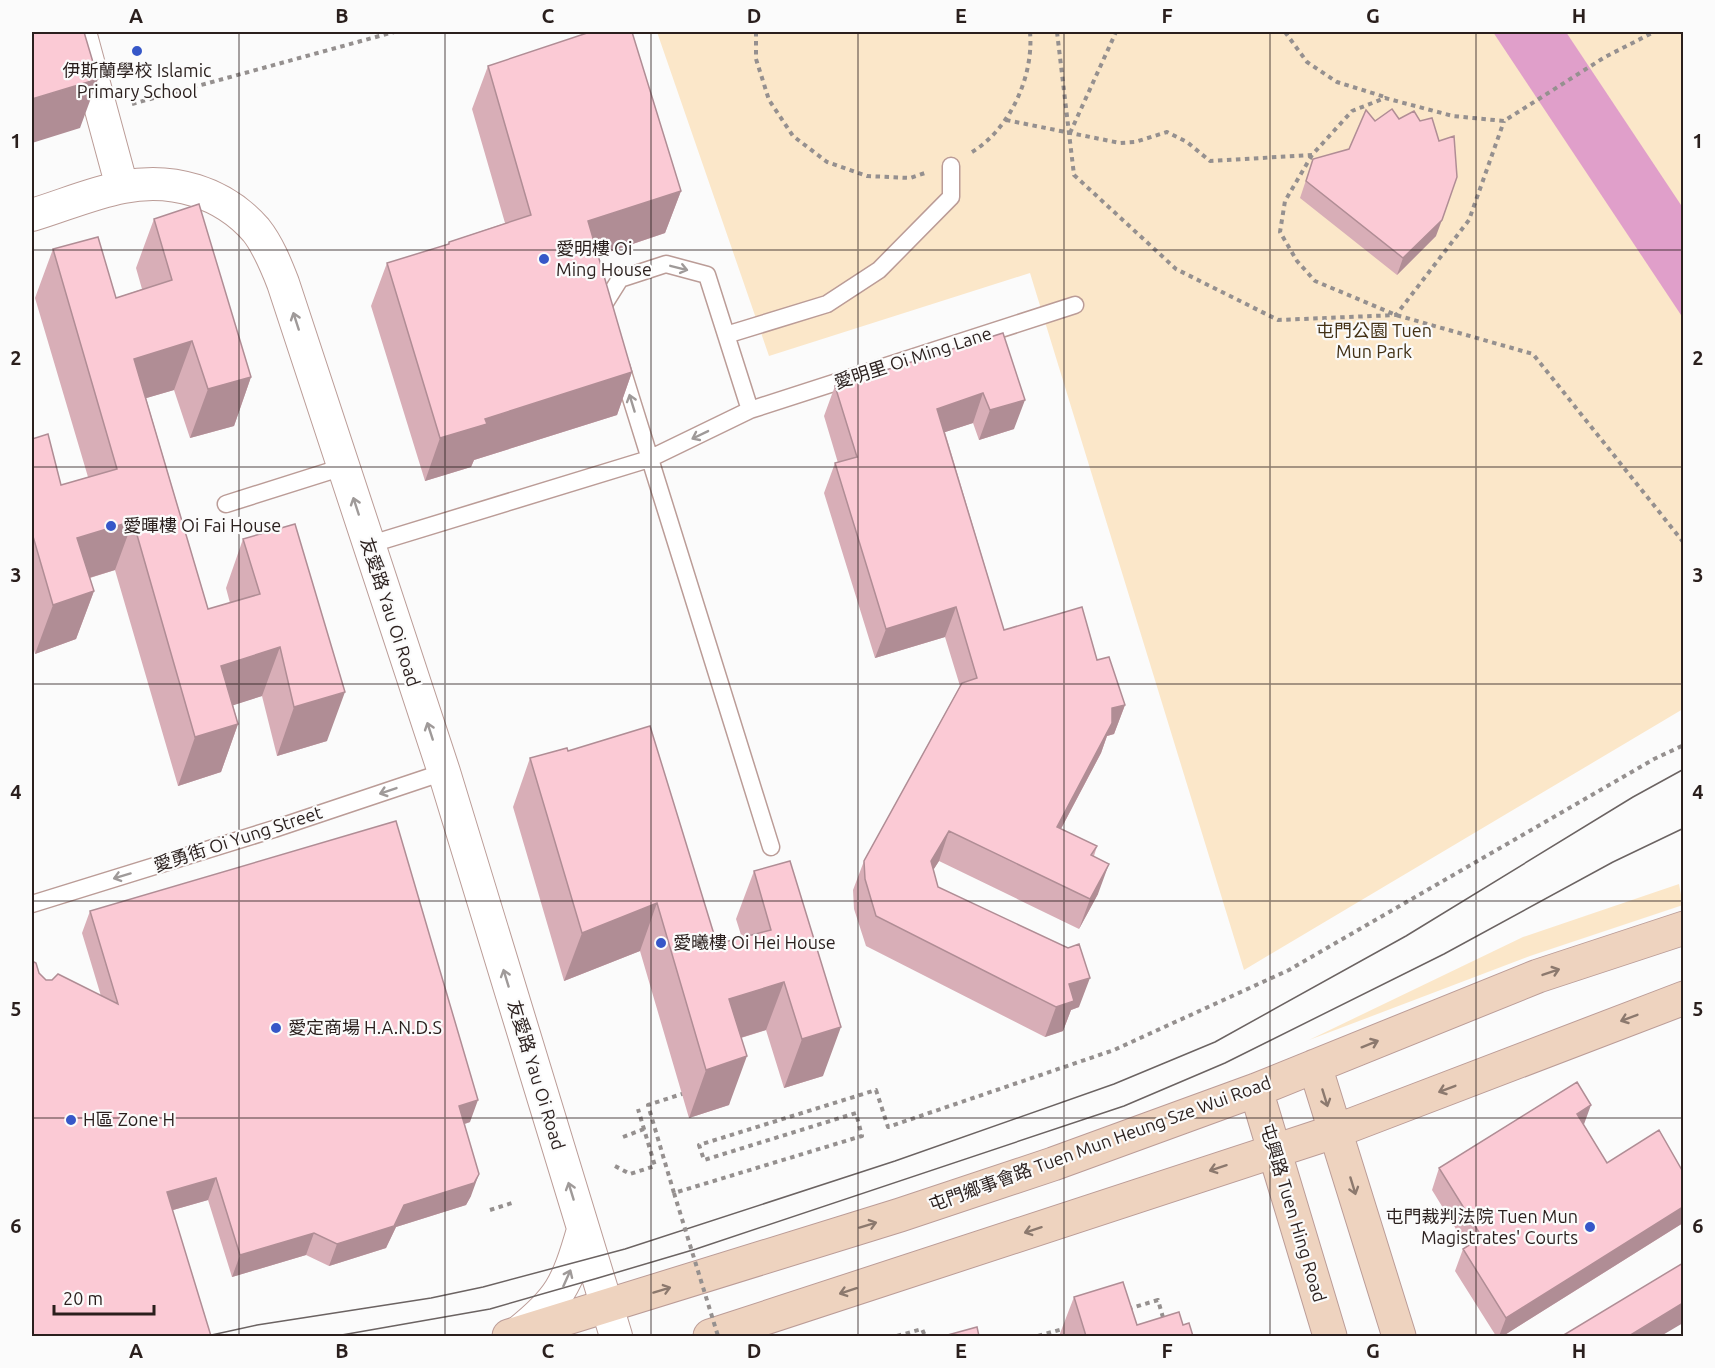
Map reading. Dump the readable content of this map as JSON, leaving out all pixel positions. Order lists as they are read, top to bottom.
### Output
{
  "streets": {
    "main road": ["屯門鄉事會路 Tuen Mun Heung Sze Wui Road", "屯興路 Tuen Hing Road"],
    "street": ["友愛路 Yau Oi Road"],
    "lane": ["愛明里 Oi Ming Lane", "愛勇街 Oi Yung Street"]
  },
  "crossings": [
    ["愛明里 Oi Ming Lane", "友愛路 Yau Oi Road"],
    ["友愛路 Yau Oi Road", "愛勇街 Oi Yung Street"],
    ["友愛路 Yau Oi Road", "屯門鄉事會路 Tuen Mun Heung Sze Wui Road"],
    ["屯門鄉事會路 Tuen Mun Heung Sze Wui Road", "屯興路 Tuen Hing Road"]
  ],
  "one_way": ["友愛路 Yau Oi Road", "愛勇街 Oi Yung Street"],
  "parks": ["屯門公園 Tuen Mun Park"],
  "places": [
    "伊斯蘭學校 Islamic Primary School",
    "愛明樓 Oi Ming House",
    "愛暉樓 Oi Fai House",
    "愛曦樓 Oi Hei House",
    "愛定商場 H.A.N.D.S",
    "H區 Zone H",
    "屯門裁判法院 Tuen Mun Magistrates' Courts"
  ],
  "scale_bar": "20 m",
  "grid": {
    "columns": [
      "A",
      "B",
      "C",
      "D",
      "E",
      "F",
      "G",
      "H"
    ],
    "rows": [
      "1",
      "2",
      "3",
      "4",
      "5",
      "6"
    ]
  }
}
